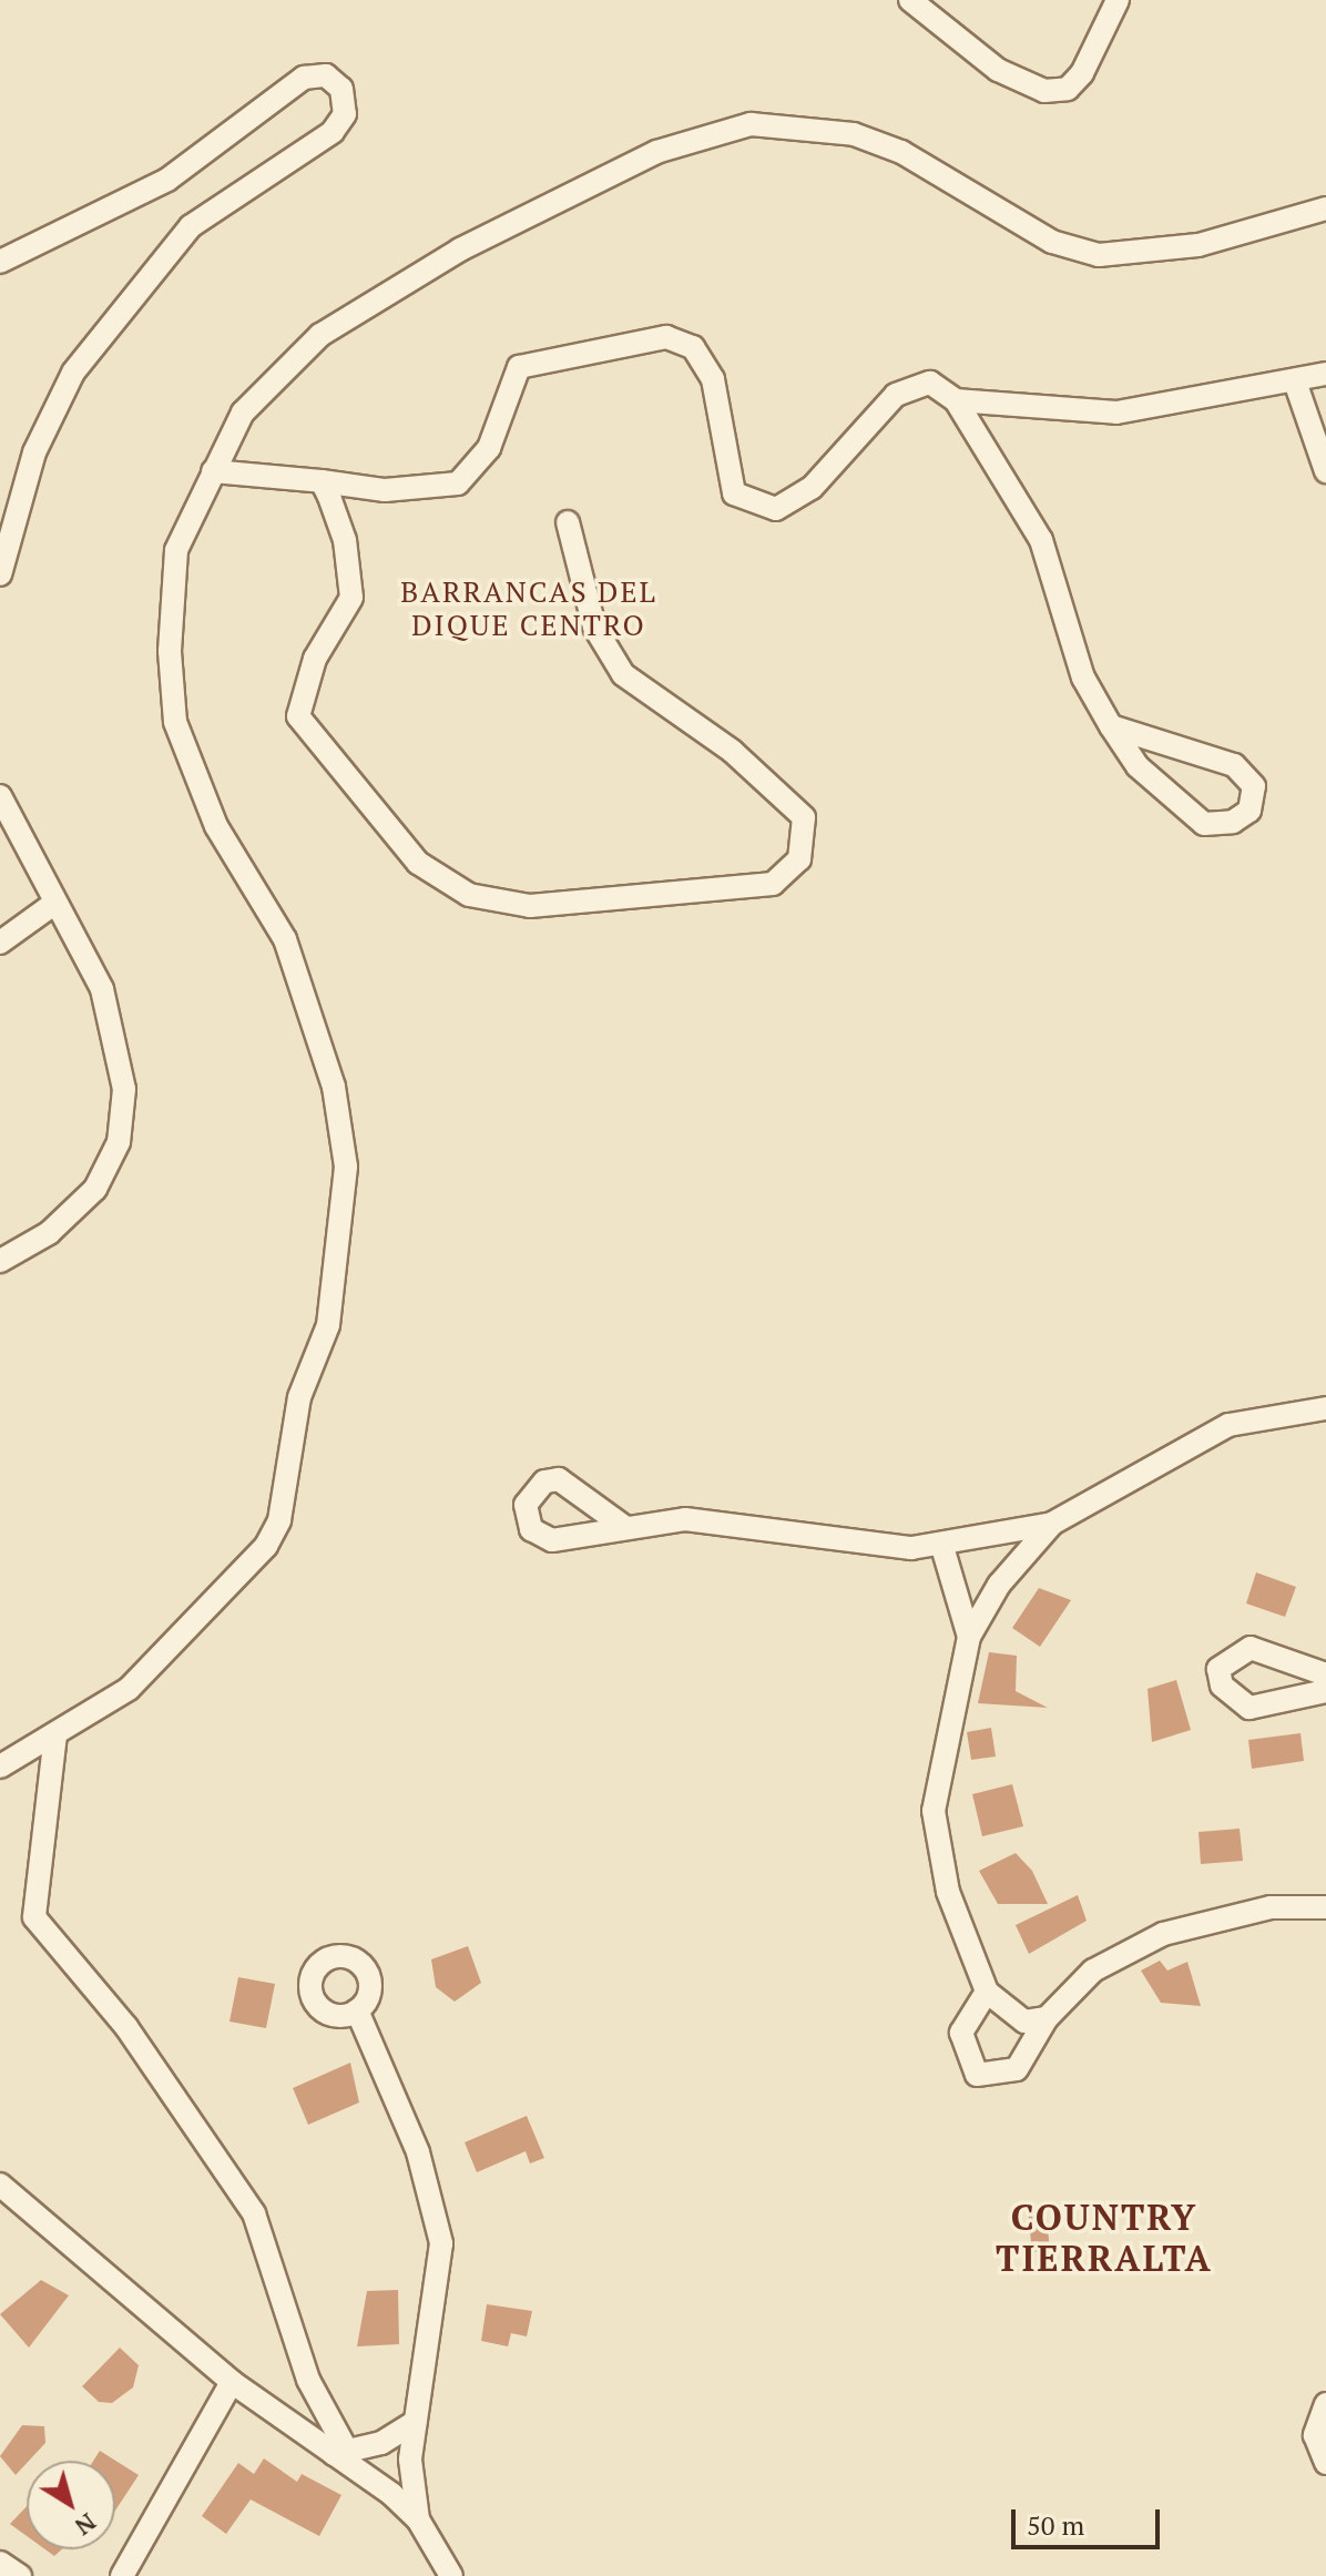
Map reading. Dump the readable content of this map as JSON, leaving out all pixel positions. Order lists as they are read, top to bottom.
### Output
{
  "districts": ["BARRANCAS DEL DIQUE CENTRO", "COUNTRY TIERRALTA"],
  "scale_bar": "50 m",
  "north": "bottom right"
}
